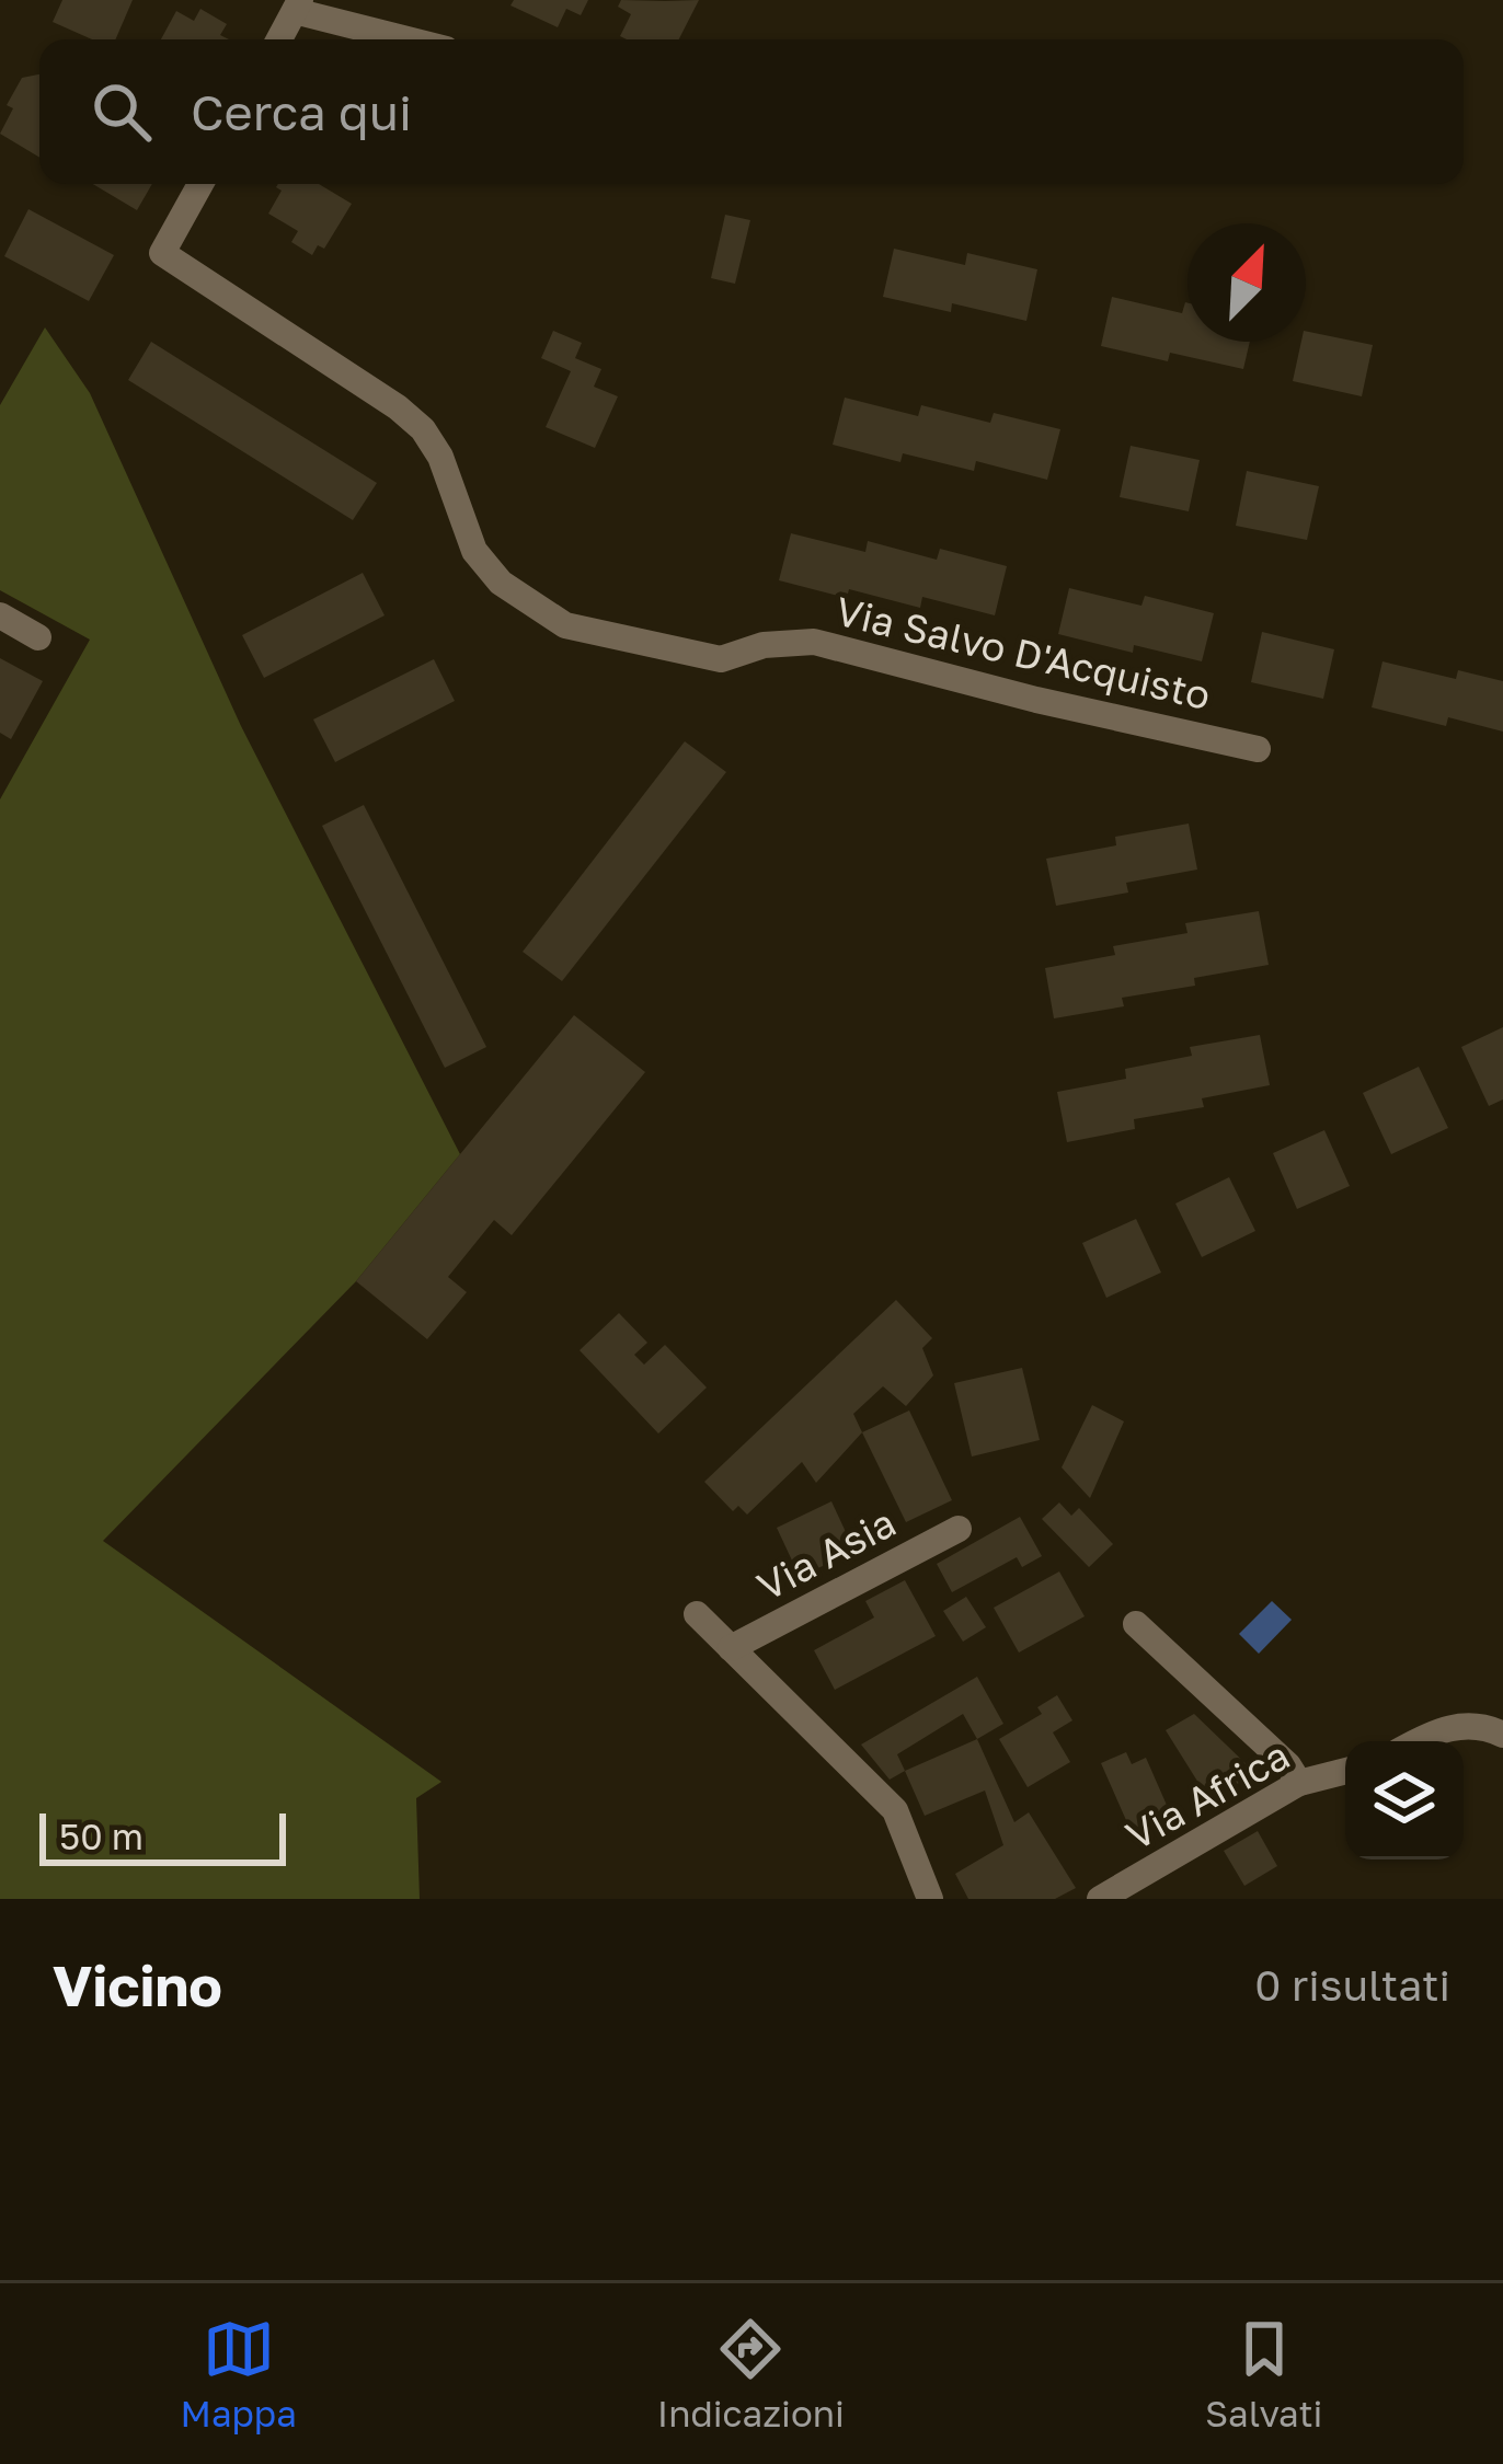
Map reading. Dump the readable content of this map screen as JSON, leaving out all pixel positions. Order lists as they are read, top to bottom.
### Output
{
  "streets": {
    "street": ["Via Salvo D'Acquisto", "Via Asia", "Via Africa"]
  },
  "scale_bar": "50 m",
  "north": "top right",
  "page": {
    "search": "Cerca qui",
    "scale": "50 m",
    "heading": ["Vicino", "0 risultati"],
    "nav": ["Mappa", "Indicazioni", "Salvati"]
  }
}
